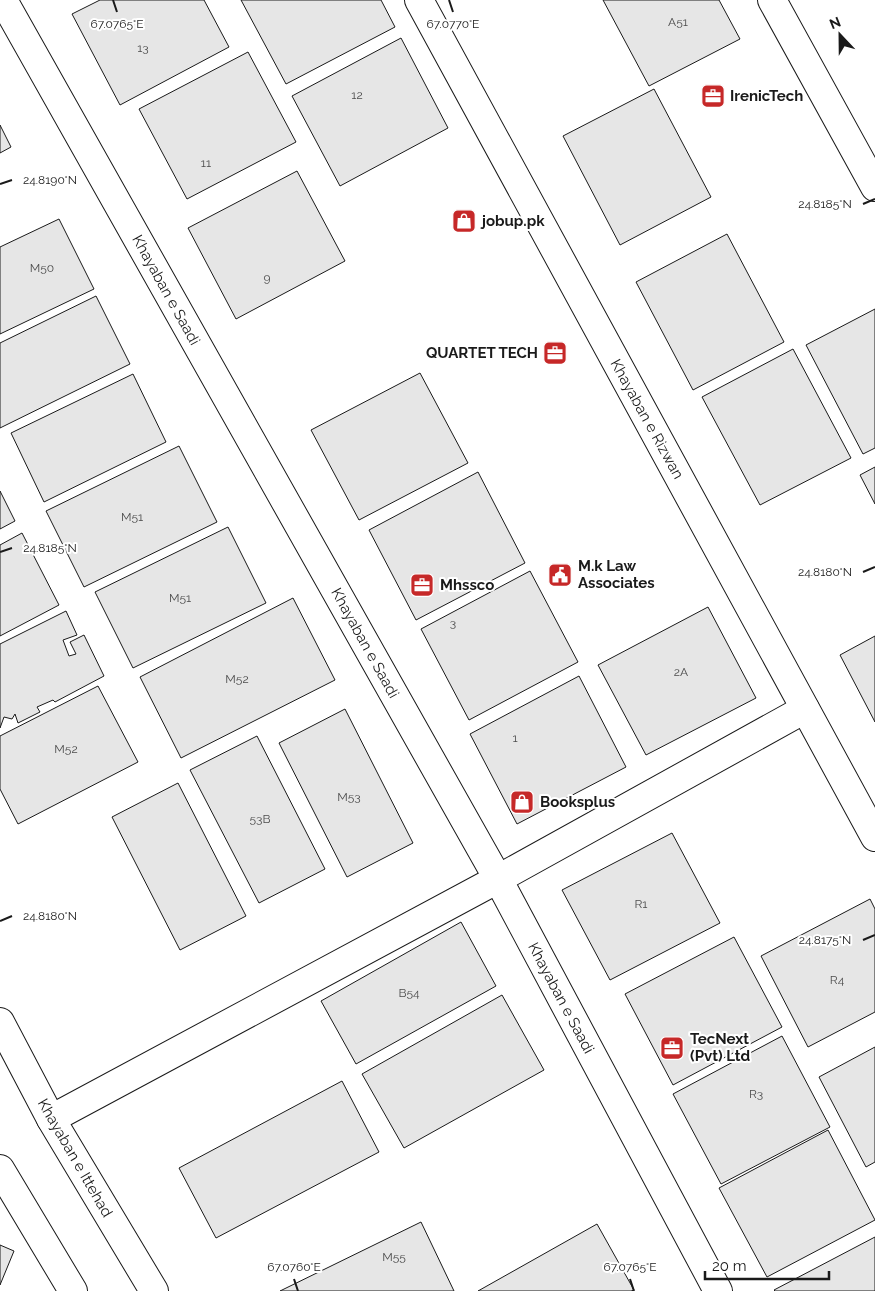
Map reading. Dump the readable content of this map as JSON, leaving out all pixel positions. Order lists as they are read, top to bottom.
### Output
{
  "streets": {
    "street": ["Khayaban e Saadi", "Khayaban e Rizwan", "Khayaban e Ittehad"]
  },
  "places": {
    "office": [
      "IrenicTech",
      "QUARTET TECH",
      "Mhssco",
      "TecNext (Pvt) Ltd"
    ],
    "shop": ["jobup.pk", "Booksplus"],
    "public building": ["M.k Law Associates"]
  },
  "house_numbers": [
    "A51",
    "13",
    "12",
    "11",
    "M50",
    "9",
    "M51",
    "M51",
    "3",
    "2A",
    "M52",
    "1",
    "M52",
    "M53",
    "53B",
    "R1",
    "R4",
    "B54",
    "R3",
    "M55"
  ],
  "scale_bar": "20 m",
  "north": "top",
  "coordinates": [
    "67.0765°E",
    "67.0770°E",
    "24.8190°N",
    "24.8185°N",
    "24.8180°N",
    "24.8175°N",
    "67.0760°E"
  ]
}
